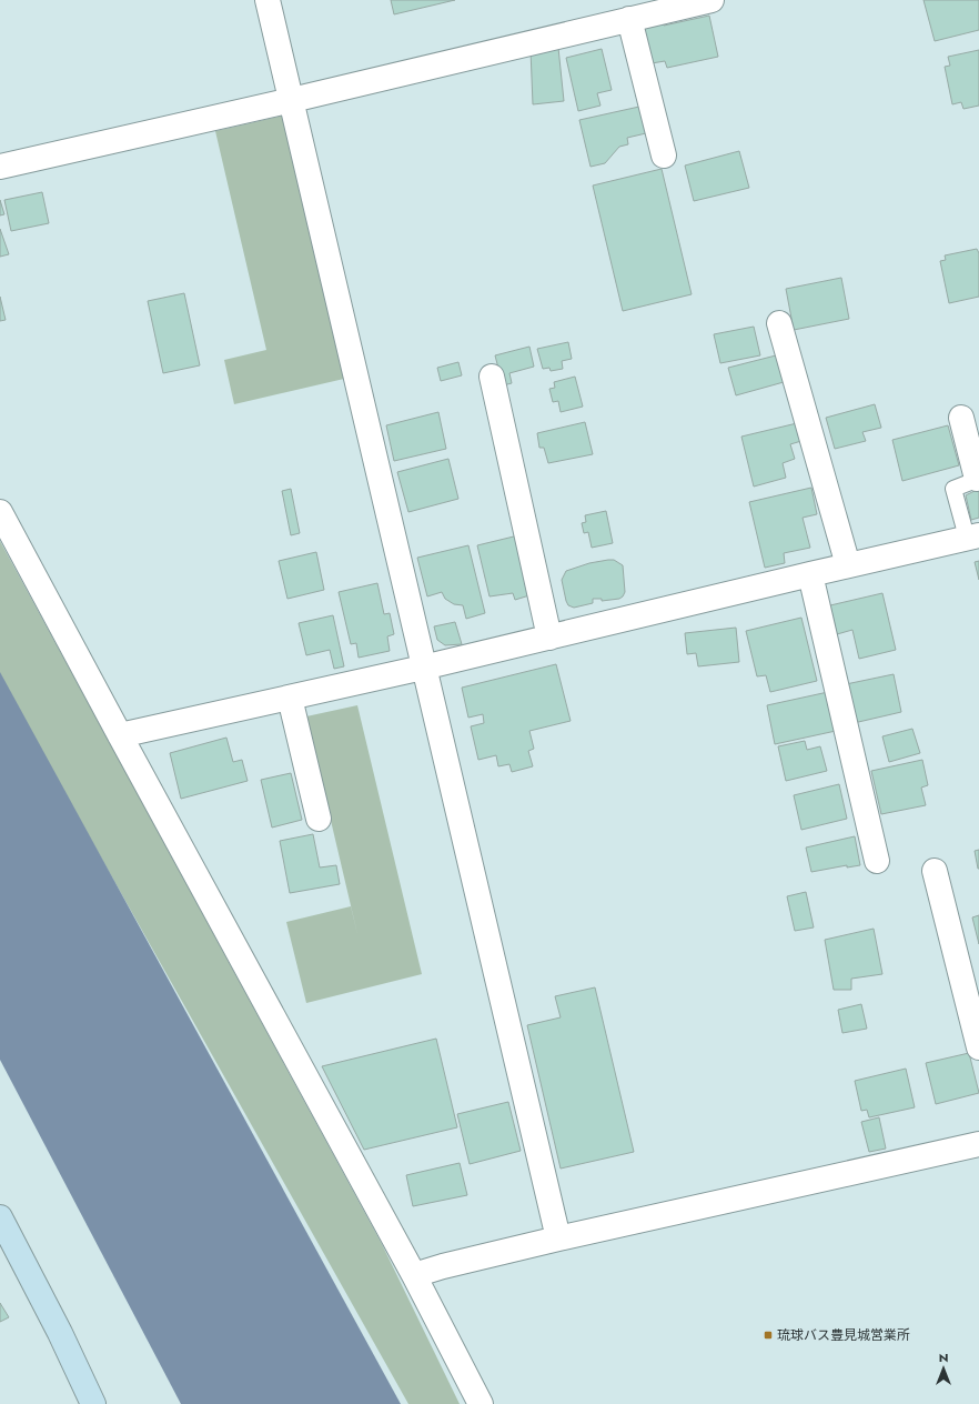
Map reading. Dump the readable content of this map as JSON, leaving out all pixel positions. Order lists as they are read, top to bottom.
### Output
{
  "places": {
    "transit": ["琉球バス豊見城営業所"]
  },
  "north": "top"
}
